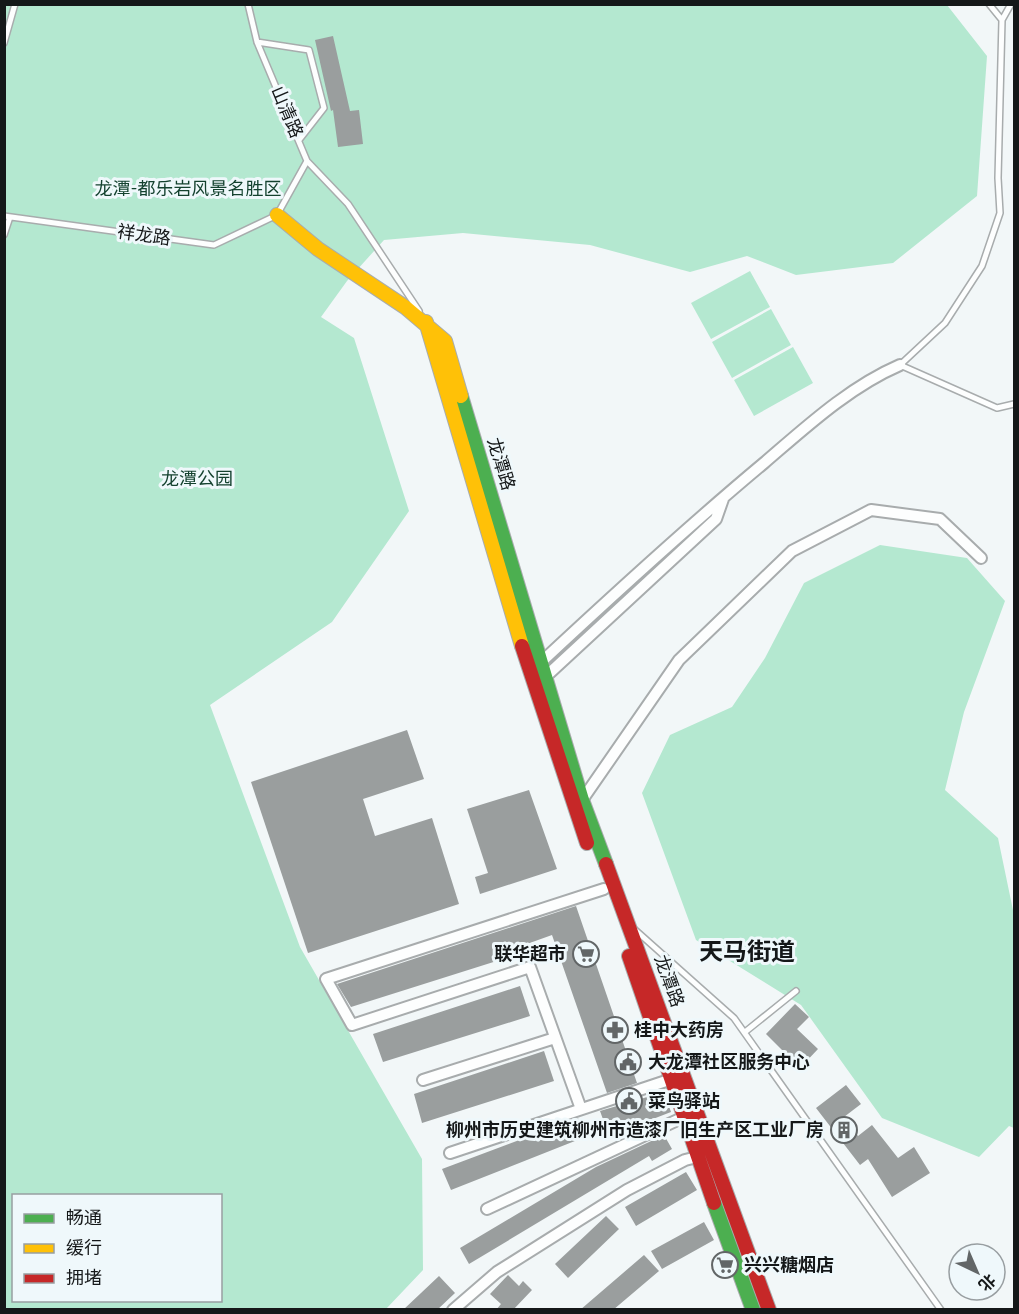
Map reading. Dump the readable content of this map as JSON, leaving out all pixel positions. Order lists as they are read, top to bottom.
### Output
{
  "streets": {
    "street": ["龙潭路"],
    "lane": ["山清路", "祥龙路"]
  },
  "crossings": [
    ["山清路", "祥龙路"],
    ["山清路", "龙潭路"],
    ["祥龙路", "龙潭路"]
  ],
  "districts": ["天马街道"],
  "parks": ["龙潭-都乐岩风景名胜区", "龙潭公园"],
  "places": {
    "supermarket": ["联华超市", "兴兴糖烟店"],
    "pharmacy": ["桂中大药房"],
    "public building": ["大龙潭社区服务中心", "菜鸟驿站"],
    "building": ["柳州市历史建筑柳州市造漆厂旧生产区工业厂房"]
  },
  "legend": ["畅通", "缓行", "拥堵"],
  "north": "bottom right"
}
